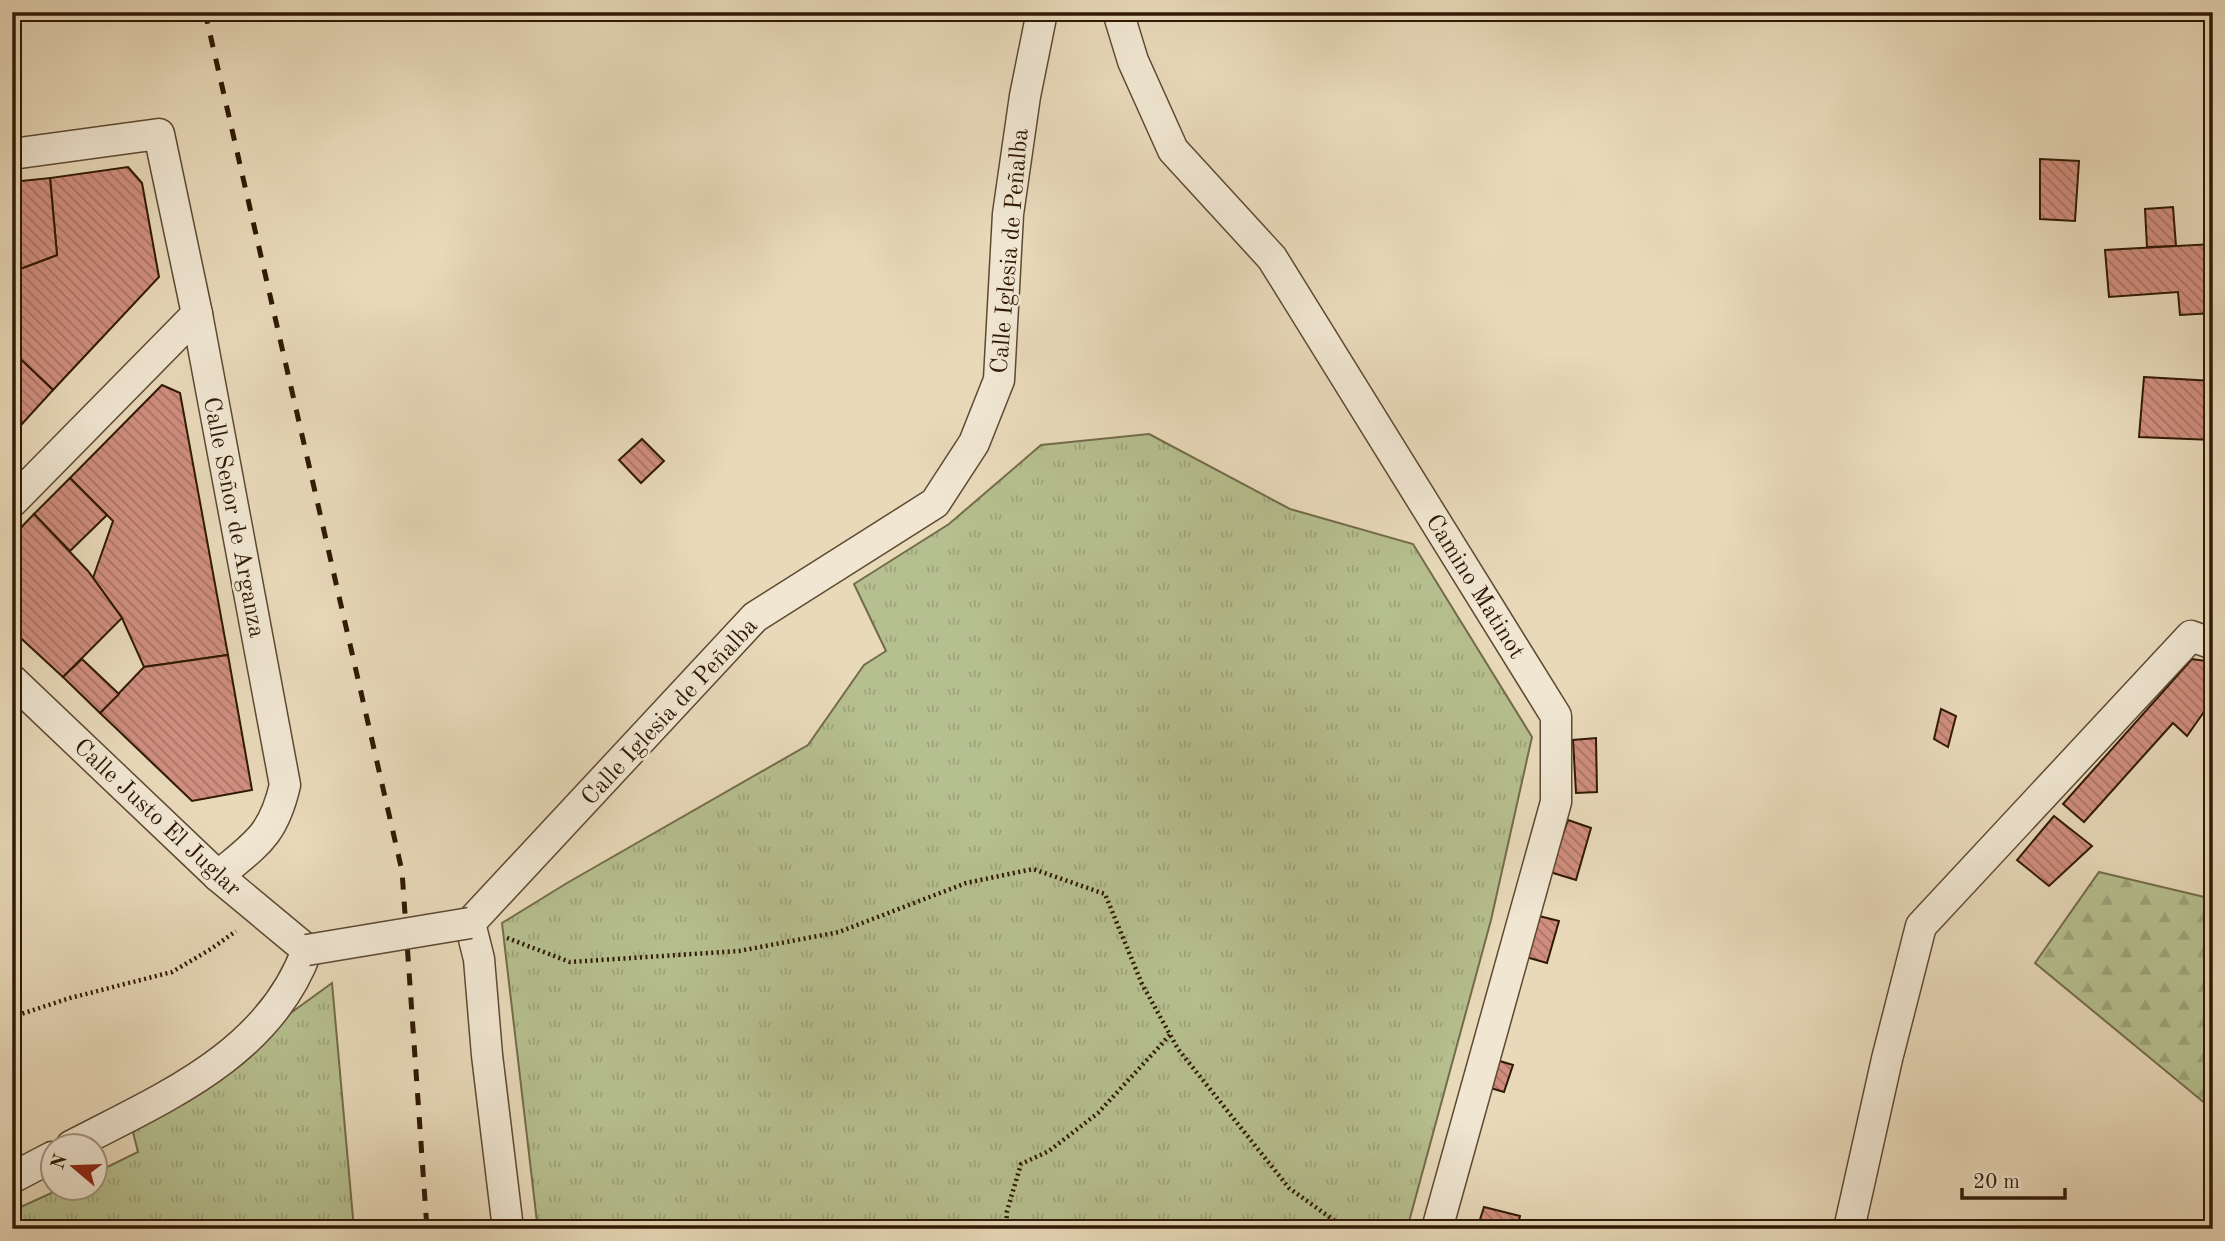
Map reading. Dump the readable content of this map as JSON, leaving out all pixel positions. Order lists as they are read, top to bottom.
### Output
{
  "streets": {
    "street": [
      "Calle Iglesia de Peñalba",
      "Calle Señor de Arganza",
      "Camino Matinot",
      "Calle Justo El Juglar"
    ]
  },
  "crossings": [
    ["Calle Señor de Arganza", "Calle Justo El Juglar"]
  ],
  "scale_bar": "20 m",
  "north": "left"
}
